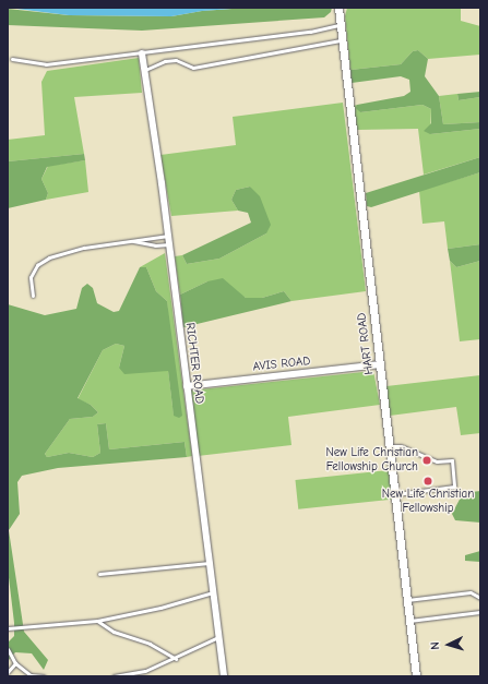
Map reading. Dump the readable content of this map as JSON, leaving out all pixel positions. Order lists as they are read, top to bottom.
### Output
{
  "streets": {
    "street": ["HART ROAD", "RICHTER ROAD", "AVIS ROAD"]
  },
  "crossings": [
    ["HART ROAD", "AVIS ROAD"],
    ["RICHTER ROAD", "AVIS ROAD"]
  ],
  "places": ["New Life Christian Fellowship Church", "New Life Christian Fellowship"],
  "north": "left"
}
